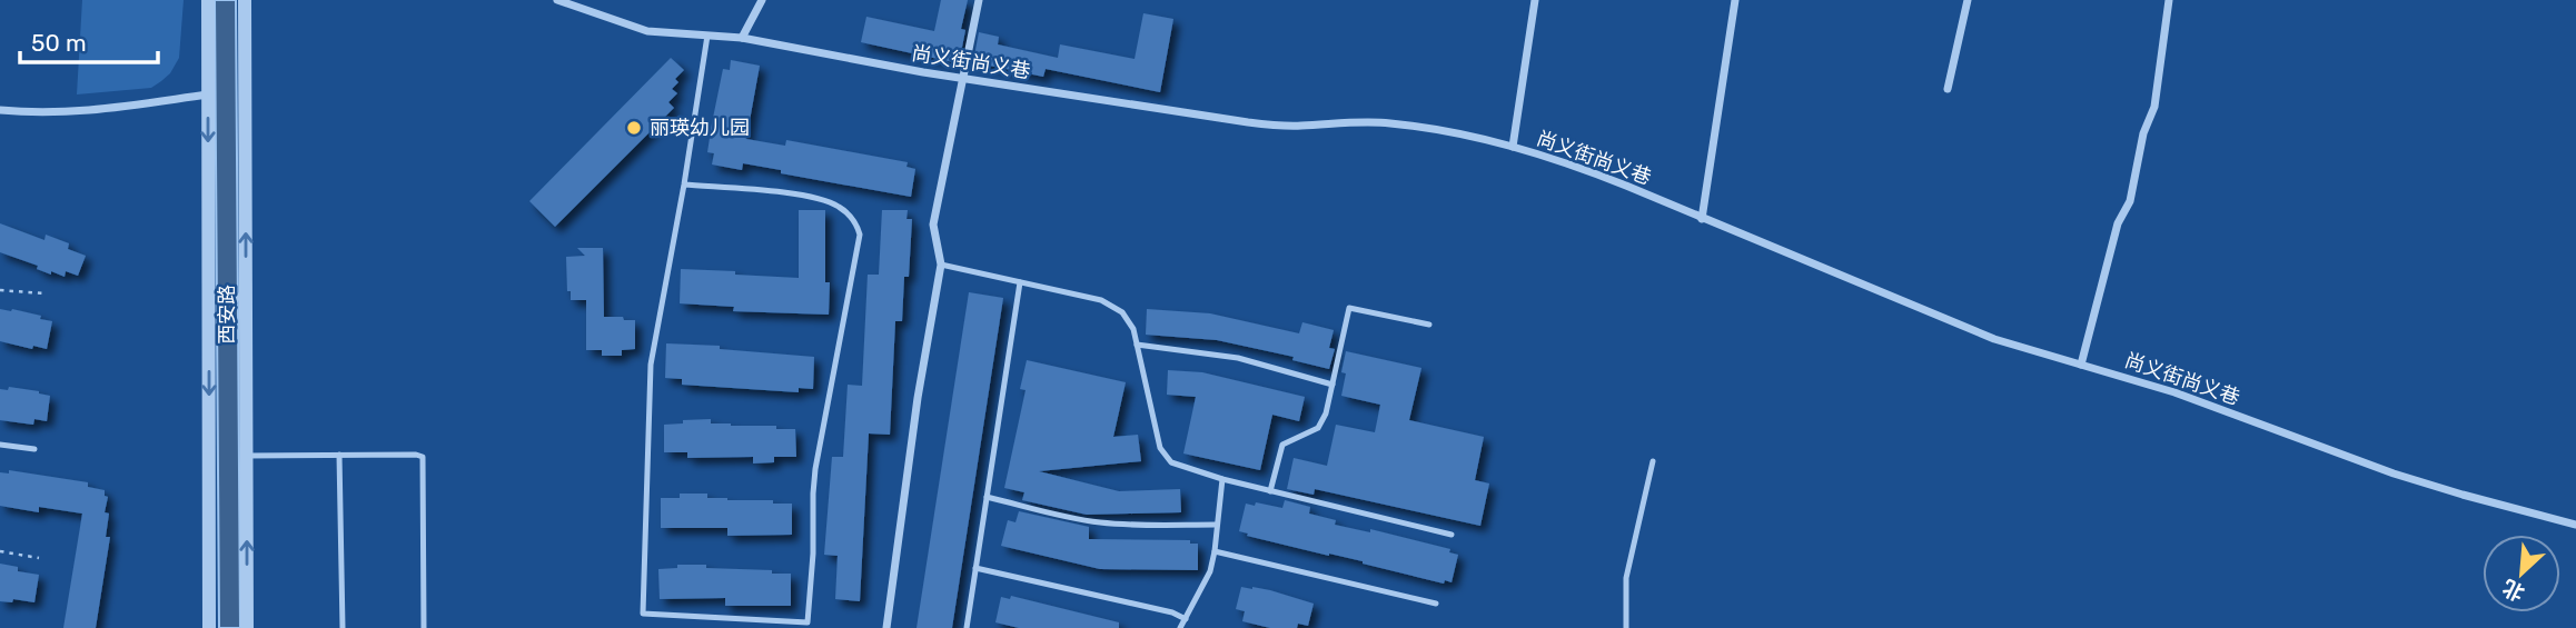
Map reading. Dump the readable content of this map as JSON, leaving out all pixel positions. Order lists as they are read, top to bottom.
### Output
{
  "streets": {
    "street": ["尚义街尚义巷", "西安路"]
  },
  "places": ["丽瑛幼儿园"],
  "scale_bar": "50 m",
  "north": "bottom left"
}
